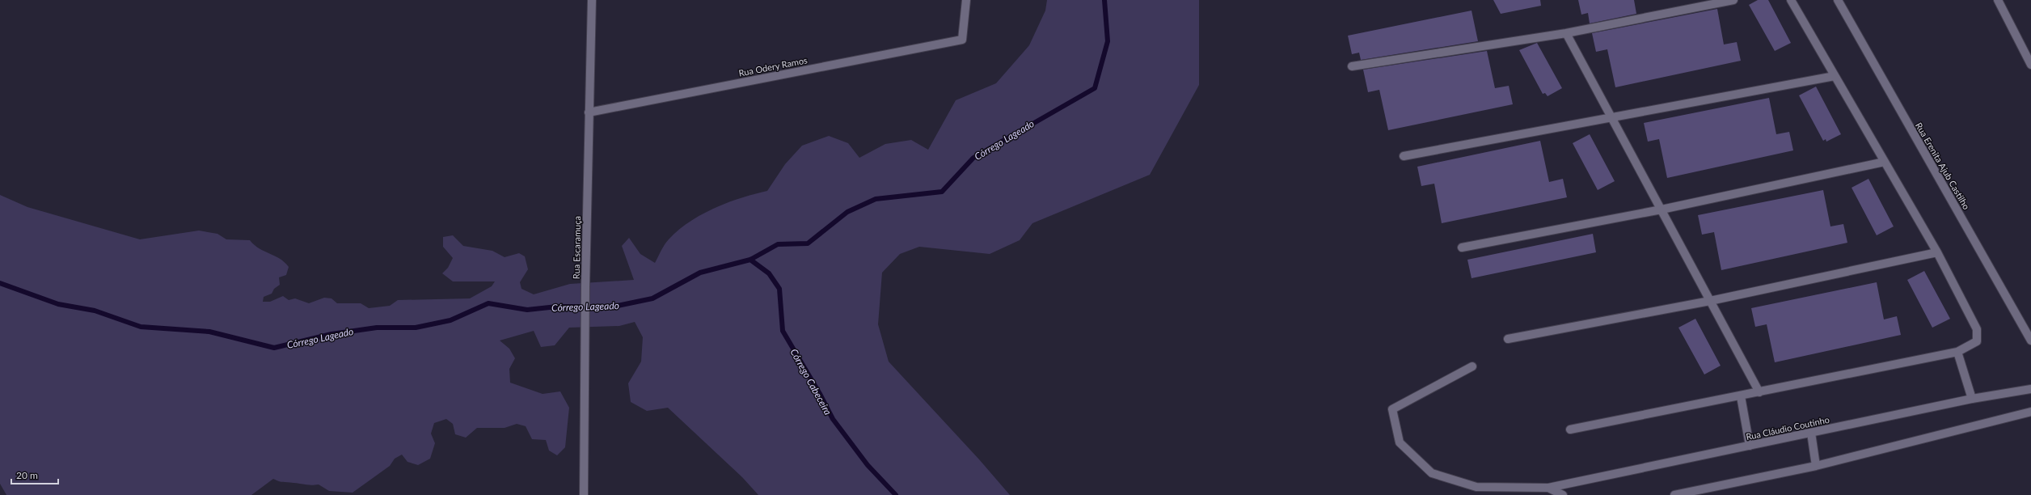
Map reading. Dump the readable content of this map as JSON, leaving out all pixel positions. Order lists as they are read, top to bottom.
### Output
{
  "streets": {
    "street": [
      "Rua Odery Ramos",
      "Rua Erenita Ajub Castilho",
      "Rua Escaramuça",
      "Rua Cláudio Coutinho"
    ]
  },
  "crossings": [
    ["Rua Odery Ramos", "Rua Escaramuça"]
  ],
  "water": ["Córrego Lageado", "Córrego Cabeceira"],
  "scale_bar": "20 m"
}
